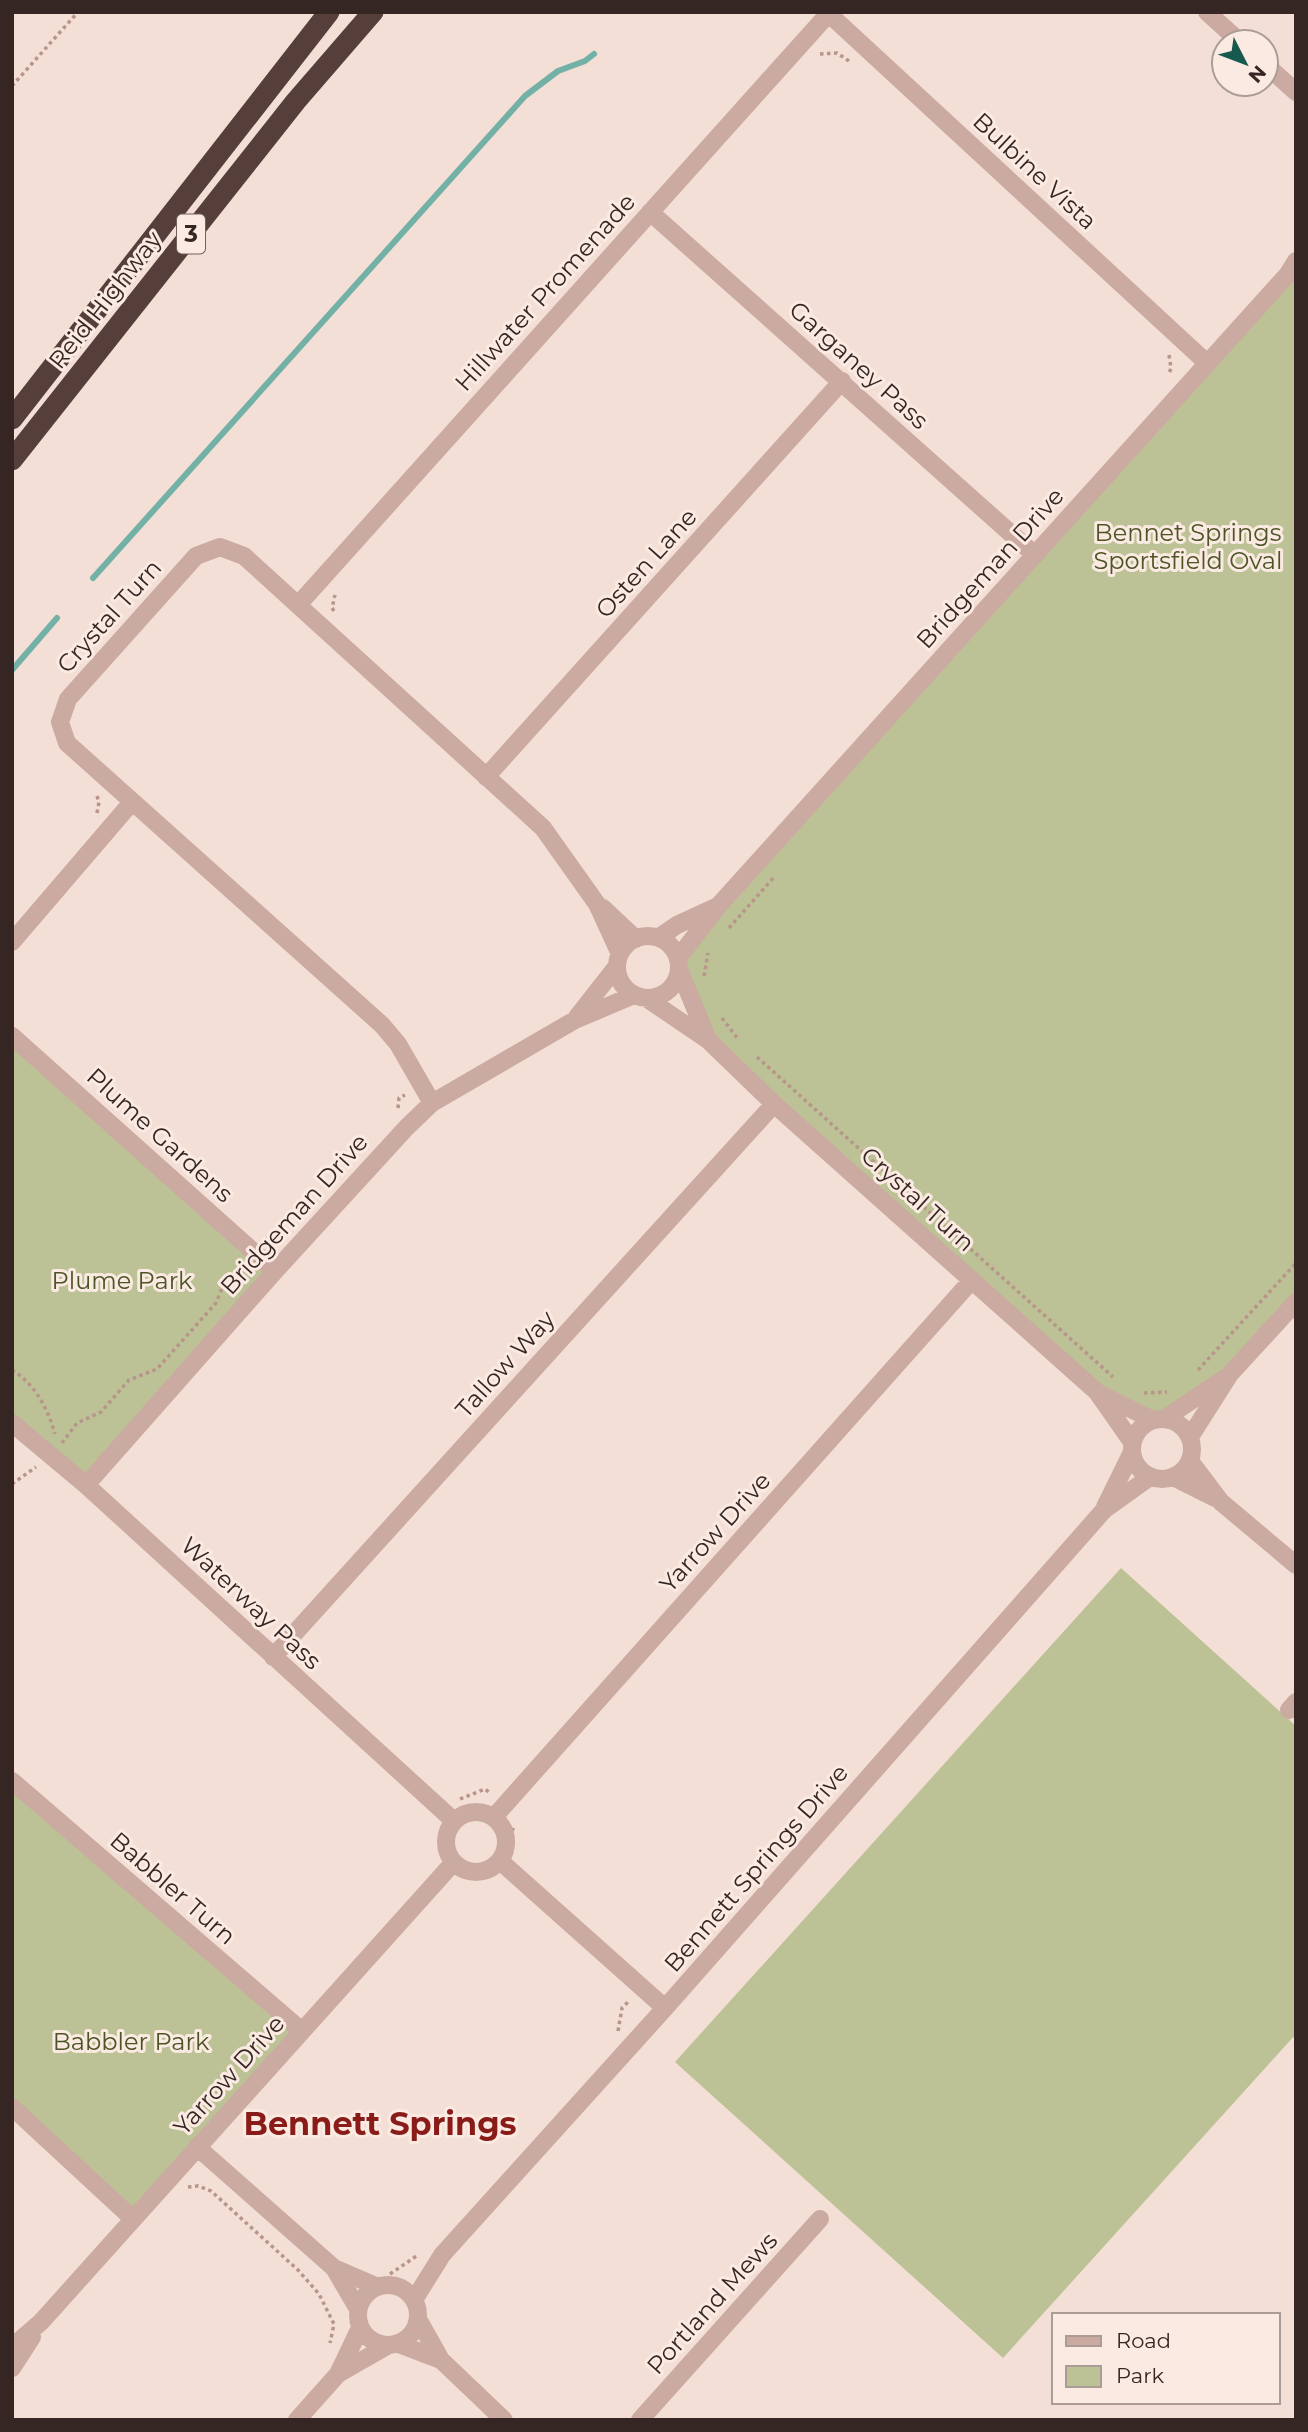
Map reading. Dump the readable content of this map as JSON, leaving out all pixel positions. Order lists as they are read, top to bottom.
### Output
{
  "streets": {
    "highway": ["3", "Reid Highway"],
    "street": [
      "Bulbine Vista",
      "Hillwater Promenade",
      "Garganey Pass",
      "Osten Lane",
      "Bridgeman Drive",
      "Crystal Turn",
      "Plume Gardens",
      "Tallow Way",
      "Yarrow Drive",
      "Waterway Pass",
      "Bennett Springs Drive",
      "Babbler Turn",
      "Portland Mews"
    ]
  },
  "crossings": [
    ["Bulbine Vista", "Hillwater Promenade"],
    ["Bulbine Vista", "Bridgeman Drive"],
    ["Hillwater Promenade", "Garganey Pass"],
    ["Hillwater Promenade", "Crystal Turn"],
    ["Garganey Pass", "Osten Lane"],
    ["Garganey Pass", "Bridgeman Drive"],
    ["Osten Lane", "Crystal Turn"],
    ["Bridgeman Drive", "Crystal Turn"],
    ["Bridgeman Drive", "Plume Gardens"],
    ["Bridgeman Drive", "Waterway Pass"],
    ["Crystal Turn", "Tallow Way"],
    ["Crystal Turn", "Yarrow Drive"],
    ["Crystal Turn", "Bennett Springs Drive"],
    ["Tallow Way", "Waterway Pass"],
    ["Yarrow Drive", "Waterway Pass"],
    ["Yarrow Drive", "Babbler Turn"]
  ],
  "districts": ["Bennett Springs"],
  "parks": ["Bennet Springs Sportsfield Oval", "Plume Park", "Babbler Park"],
  "legend": ["Road", "Park"],
  "north": "bottom right"
}
